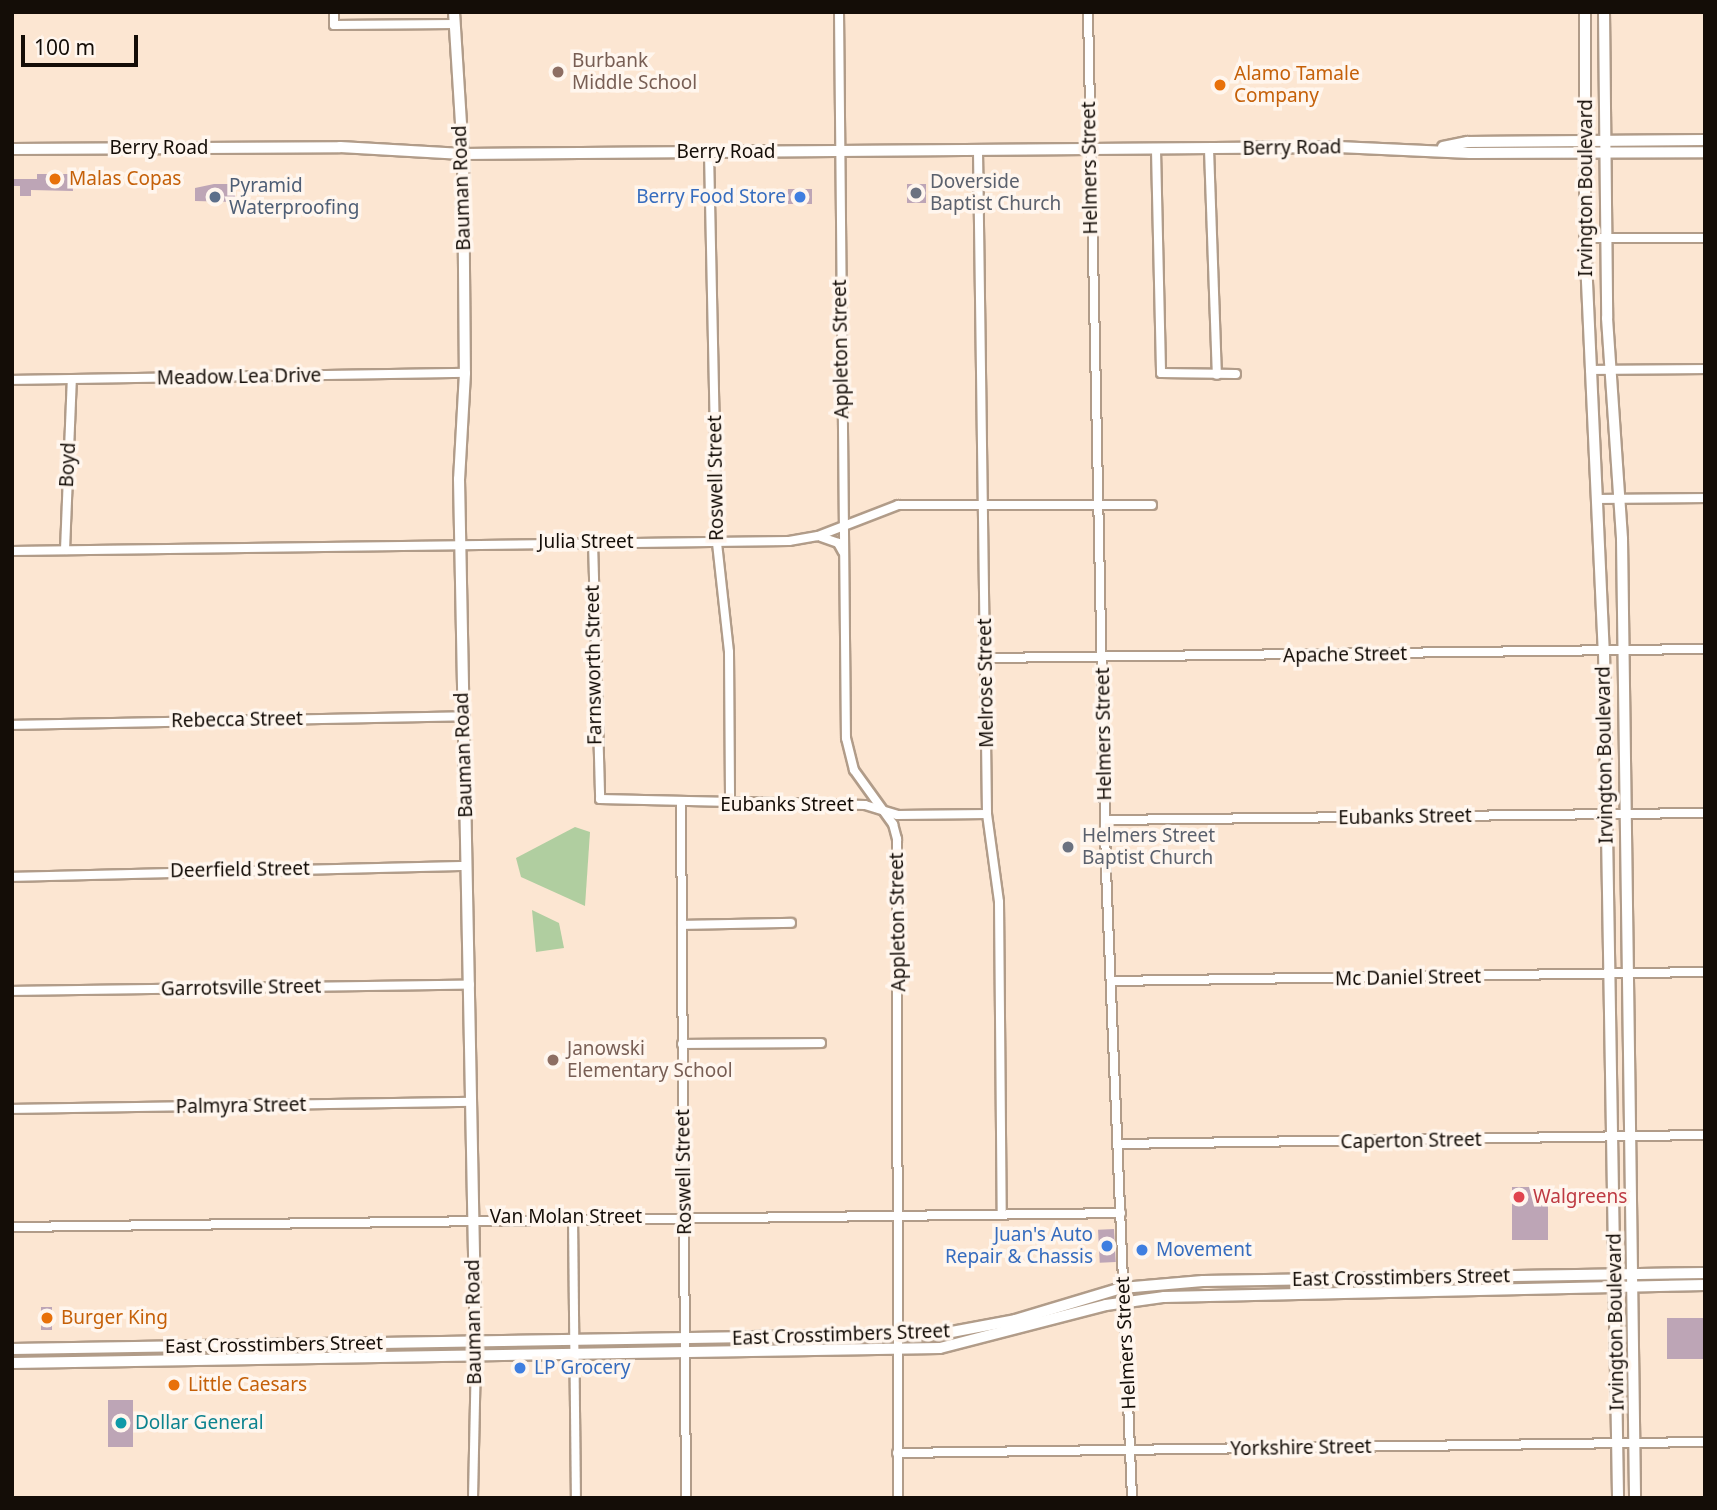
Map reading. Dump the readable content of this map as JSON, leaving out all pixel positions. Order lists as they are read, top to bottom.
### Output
{
  "streets": {
    "main road": ["Irvington Boulevard", "East Crosstimbers Street"],
    "street": [
      "Berry Road",
      "Helmers Street",
      "Bauman Road",
      "Appleton Street",
      "Meadow Lea Drive",
      "Boyd",
      "Roswell Street",
      "Julia Street",
      "Apache Street",
      "Farnsworth Street",
      "Melrose Street",
      "Rebecca Street",
      "Eubanks Street",
      "Deerfield Street",
      "Mc Daniel Street",
      "Garrotsville Street",
      "Palmyra Street",
      "Caperton Street",
      "Van Molan Street",
      "Yorkshire Street"
    ]
  },
  "crossings": [
    ["Berry Road", "Helmers Street"],
    ["Berry Road", "Bauman Road"],
    ["Berry Road", "Irvington Boulevard"],
    ["Berry Road", "Appleton Street"],
    ["Berry Road", "Roswell Street"],
    ["Berry Road", "Melrose Street"],
    ["Helmers Street", "Julia Street"],
    ["Helmers Street", "Apache Street"],
    ["Helmers Street", "Eubanks Street"],
    ["Helmers Street", "Mc Daniel Street"],
    ["Helmers Street", "Caperton Street"],
    ["Helmers Street", "Van Molan Street"],
    ["Helmers Street", "East Crosstimbers Street"],
    ["Helmers Street", "Yorkshire Street"],
    ["Bauman Road", "Meadow Lea Drive"],
    ["Bauman Road", "Julia Street"],
    ["Bauman Road", "Rebecca Street"],
    ["Bauman Road", "Deerfield Street"],
    ["Bauman Road", "Garrotsville Street"],
    ["Bauman Road", "Palmyra Street"],
    ["Bauman Road", "Van Molan Street"],
    ["Bauman Road", "East Crosstimbers Street"],
    ["Irvington Boulevard", "Apache Street"],
    ["Irvington Boulevard", "Eubanks Street"],
    ["Irvington Boulevard", "Mc Daniel Street"],
    ["Irvington Boulevard", "Caperton Street"],
    ["Irvington Boulevard", "East Crosstimbers Street"],
    ["Irvington Boulevard", "Yorkshire Street"],
    ["Appleton Street", "Julia Street"],
    ["Appleton Street", "Eubanks Street"],
    ["Appleton Street", "Van Molan Street"],
    ["Appleton Street", "East Crosstimbers Street"],
    ["Appleton Street", "Yorkshire Street"],
    ["Meadow Lea Drive", "Boyd"],
    ["Boyd", "Julia Street"],
    ["Roswell Street", "Julia Street"],
    ["Roswell Street", "Eubanks Street"],
    ["Roswell Street", "Van Molan Street"],
    ["Roswell Street", "East Crosstimbers Street"],
    ["Julia Street", "Farnsworth Street"],
    ["Julia Street", "Melrose Street"],
    ["Apache Street", "Melrose Street"],
    ["Farnsworth Street", "Eubanks Street"],
    ["Melrose Street", "Van Molan Street"]
  ],
  "places": [
    "Burbank Middle School",
    "Alamo Tamale Company",
    "Malas Copas",
    "Doverside Baptist Church",
    "Pyramid Waterproofing",
    "Berry Food Store",
    "Helmers Street Baptist Church",
    "Janowski Elementary School",
    "Walgreens",
    "Juan's Auto Repair & Chassis",
    "Movement",
    "Burger King",
    "LP Grocery",
    "Little Caesars",
    "Dollar General"
  ],
  "scale_bar": "100 m"
}
